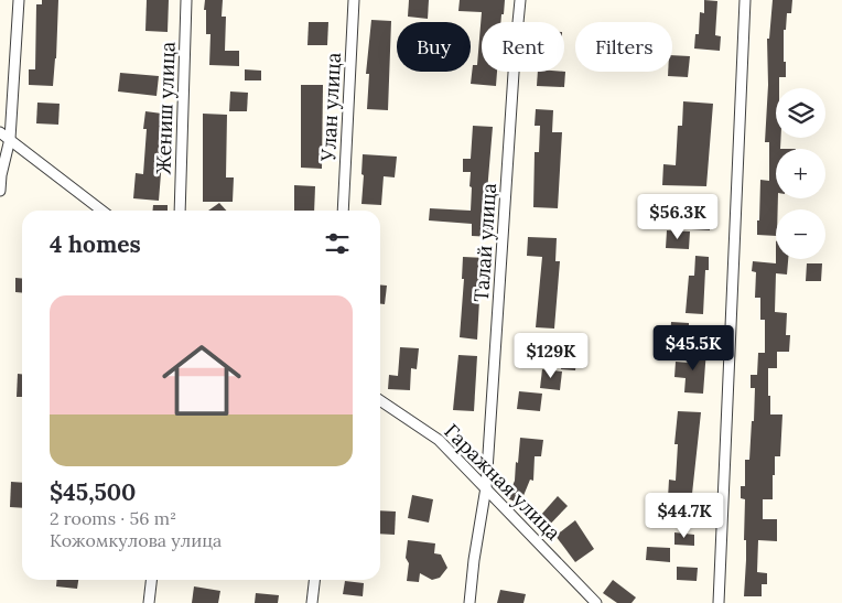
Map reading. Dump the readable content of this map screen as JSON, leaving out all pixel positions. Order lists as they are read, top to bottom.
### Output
{
  "streets": {
    "street": [
      "Улан улица",
      "Жениш улица",
      "Талай улица",
      "Гаражная улица"
    ]
  },
  "crossings": [
    ["Талай улица", "Гаражная улица"]
  ],
  "page": {
    "chip": ["Buy", "Rent", "Filters"],
    "map_buttons": ["+", "−"],
    "price": [
      "$56.3K",
      "$45.5K",
      "$129K",
      "$44.7K"
    ],
    "heading": "4 homes",
    "list": [
      {
        "name": "$45,500",
        "note": "2 rooms · 56 m² · Кожомкулова улица"
      }
    ]
  }
}
